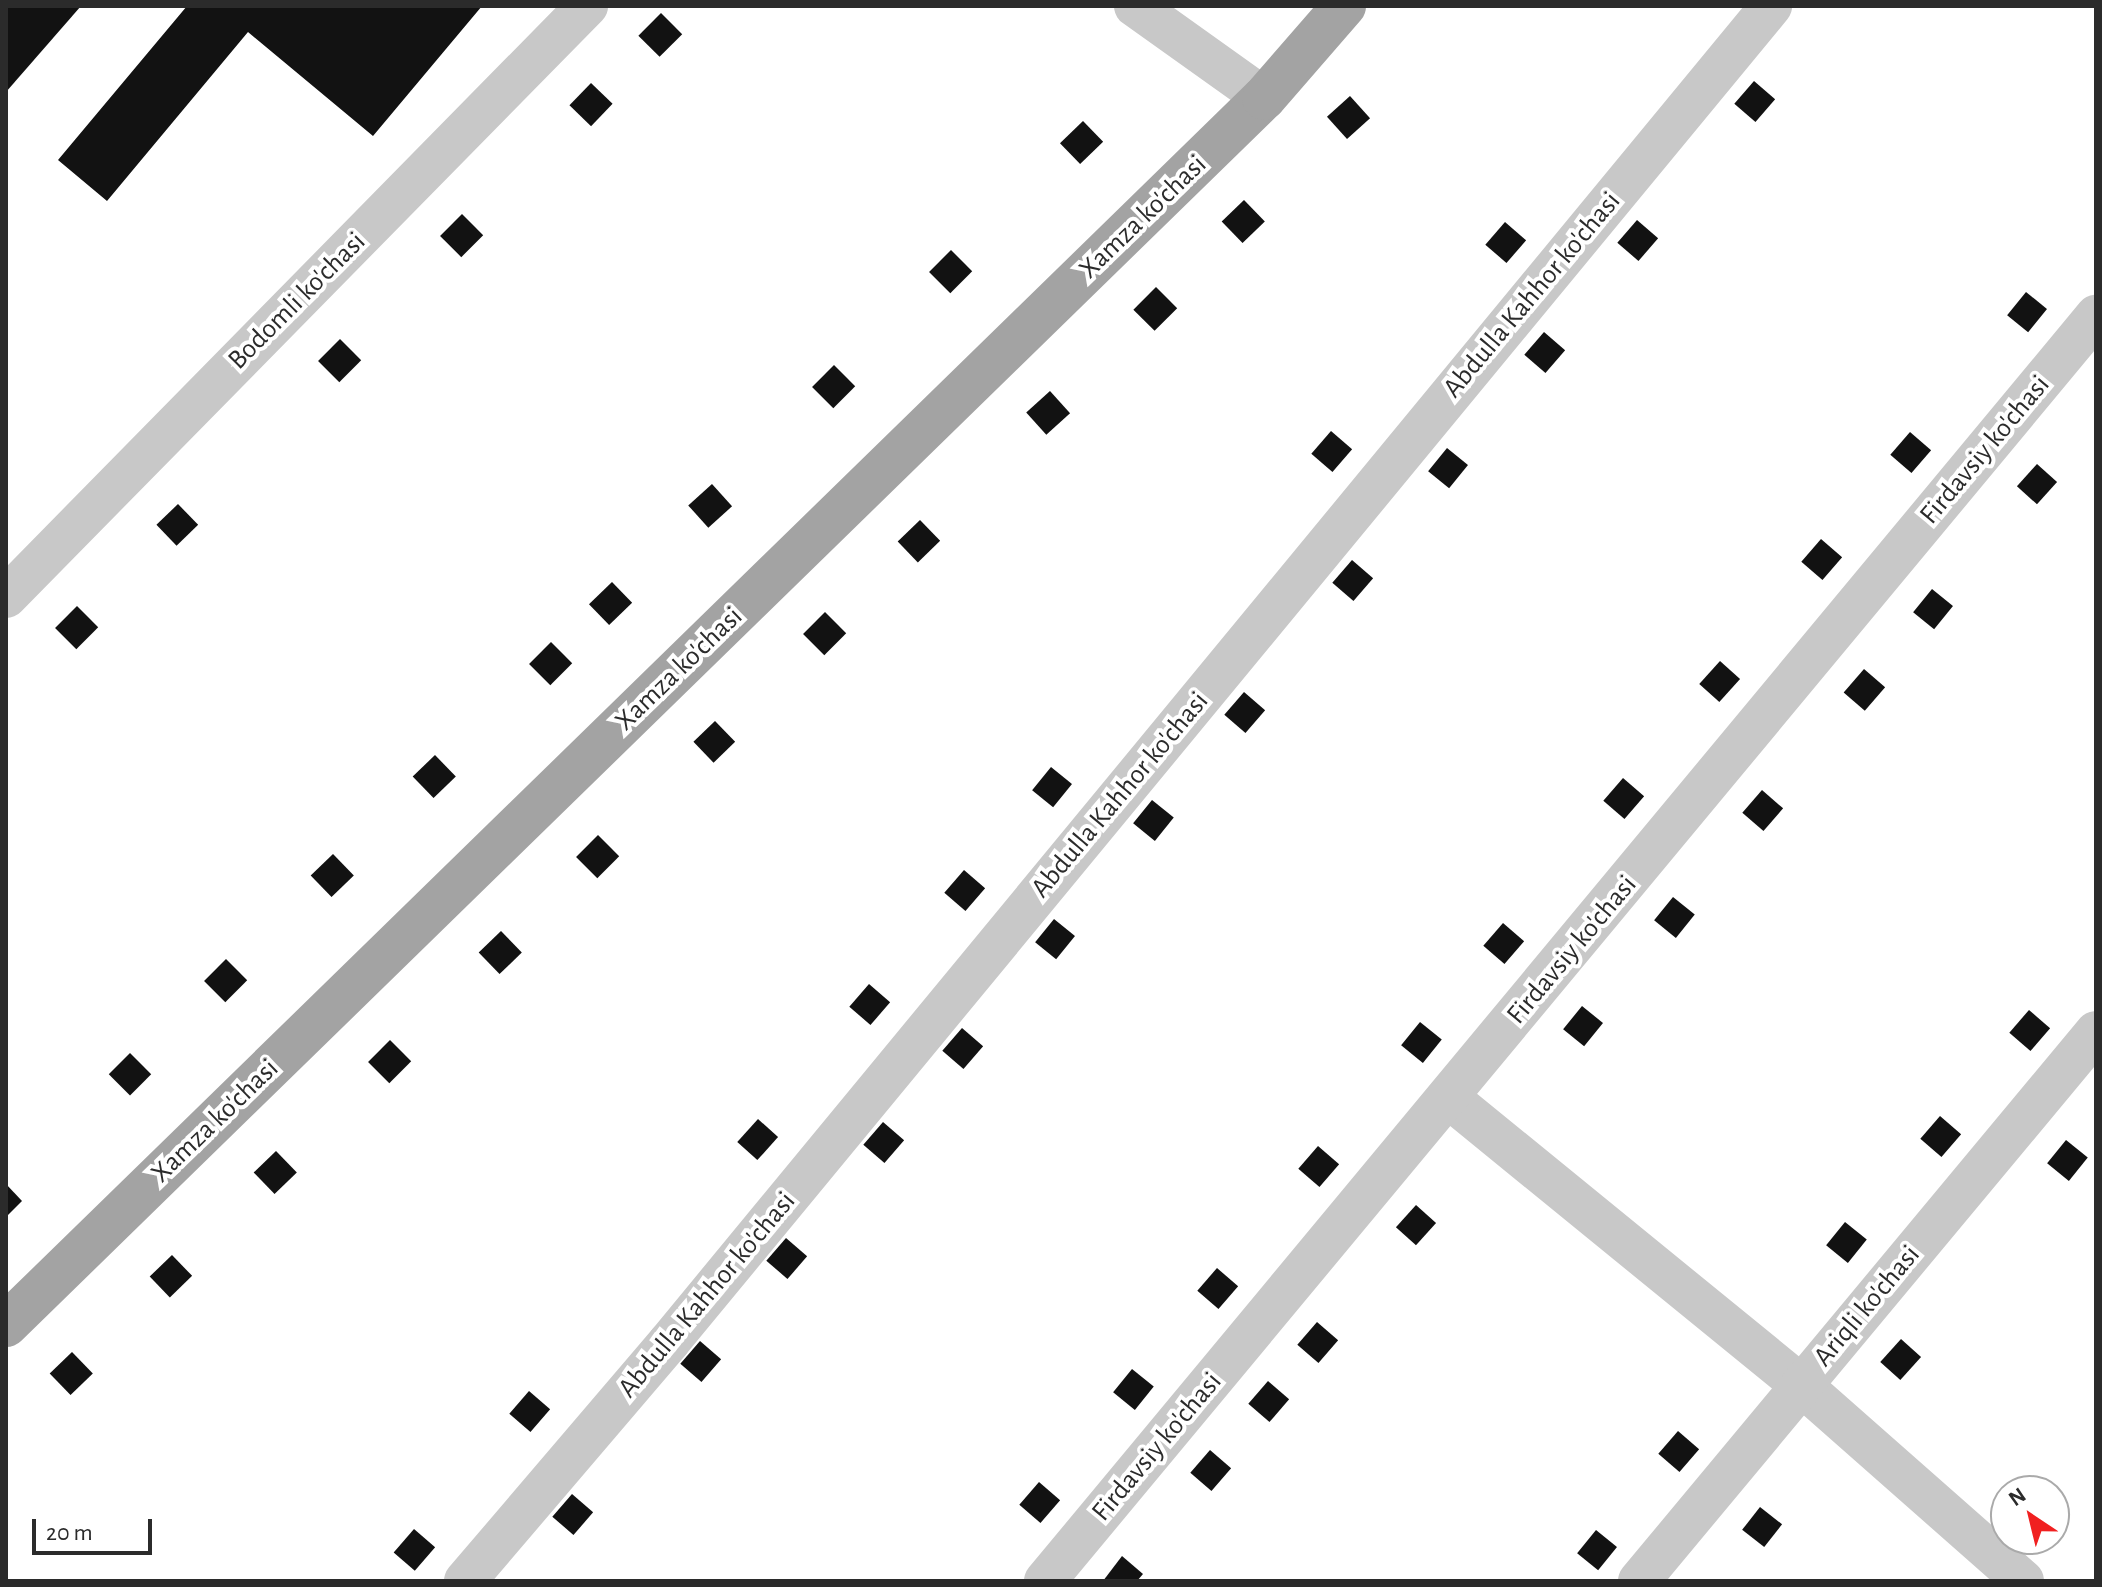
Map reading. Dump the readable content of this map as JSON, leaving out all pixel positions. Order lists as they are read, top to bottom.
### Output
{
  "streets": {
    "main road": ["Xamza ko'chasi"],
    "street": [
      "Abdulla Kahhor ko'chasi",
      "Bodomli ko'chasi",
      "Firdavsiy ko'chasi",
      "Ariqli ko'chasi"
    ]
  },
  "scale_bar": "20 m",
  "north": "top left"
}
